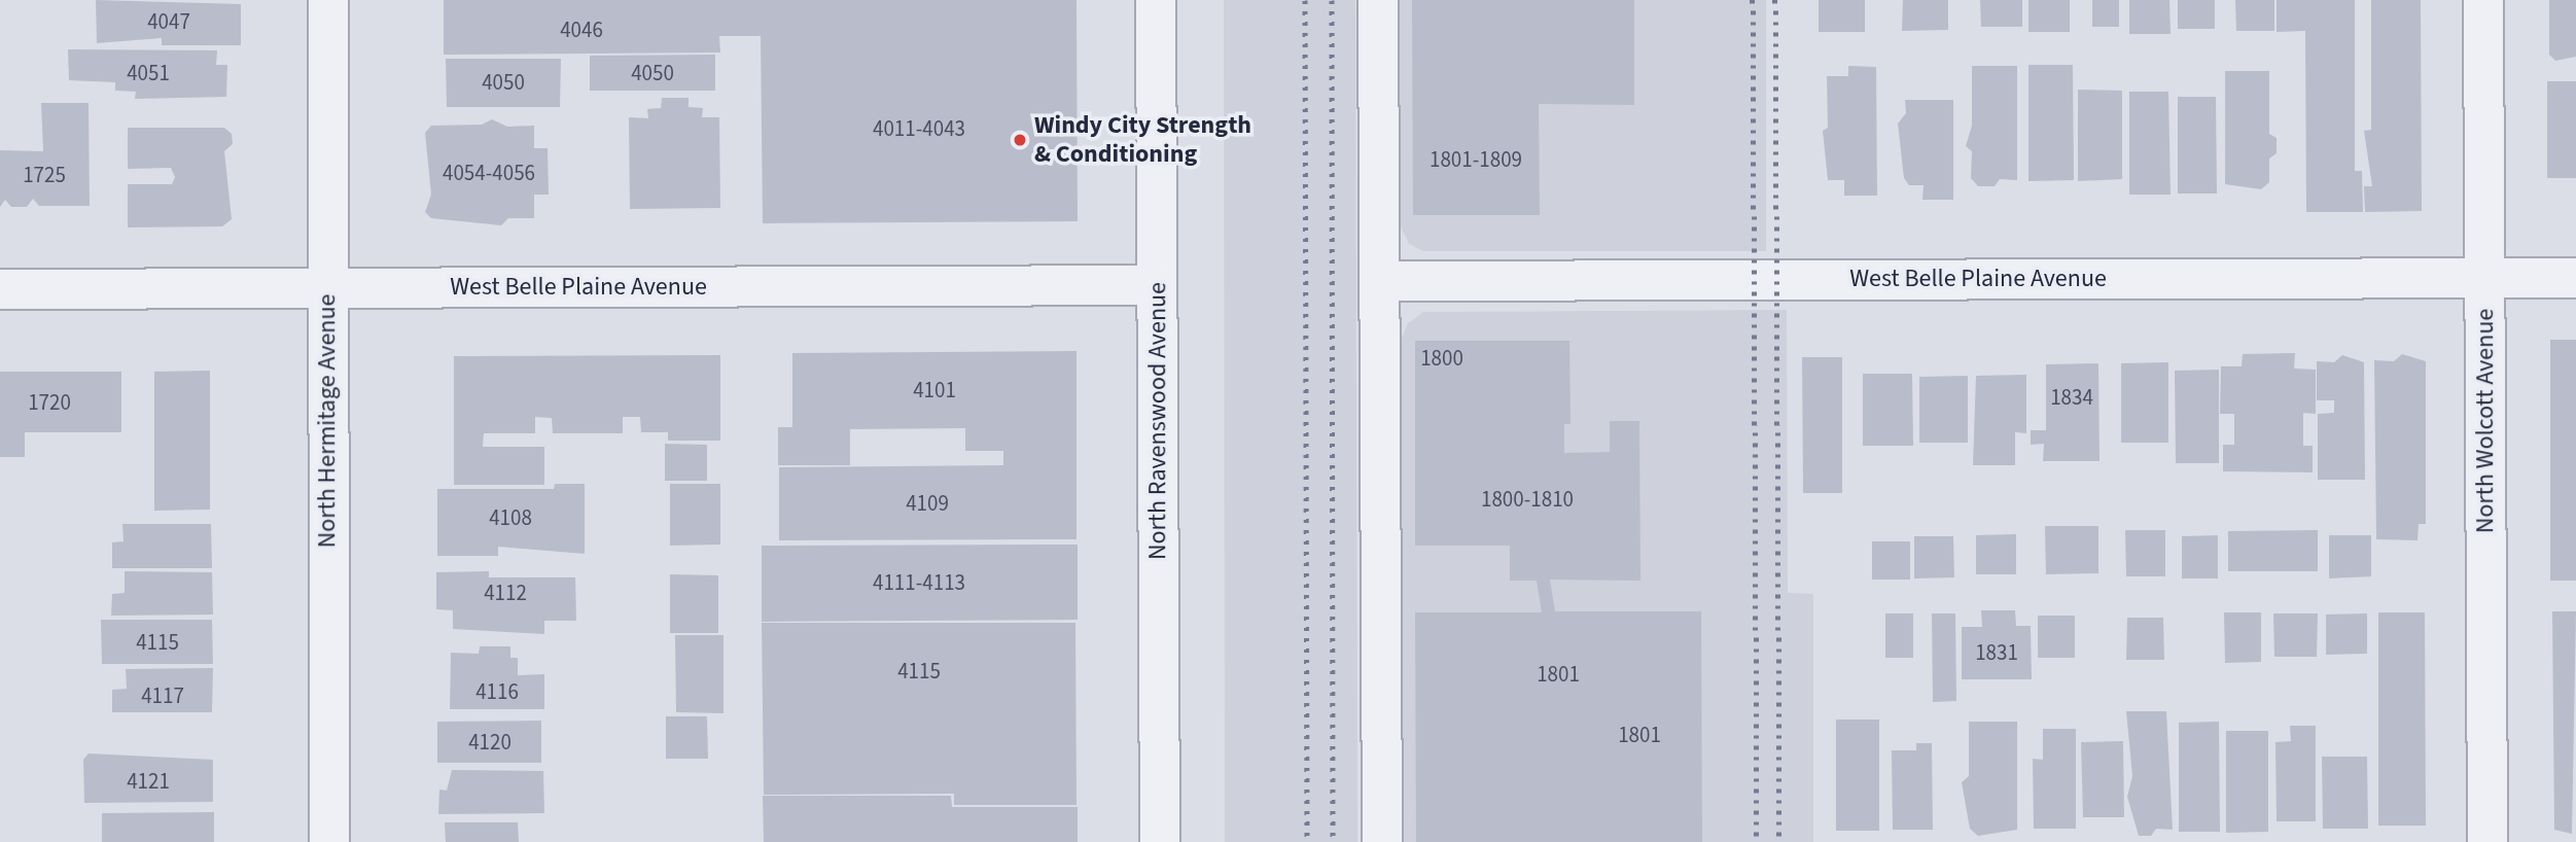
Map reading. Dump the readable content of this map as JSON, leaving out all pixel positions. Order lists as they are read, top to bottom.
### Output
{
  "streets": {
    "street": [
      "West Belle Plaine Avenue",
      "North Hermitage Avenue",
      "North Ravenswood Avenue",
      "North Wolcott Avenue"
    ]
  },
  "crossings": [
    ["West Belle Plaine Avenue", "North Hermitage Avenue"],
    ["West Belle Plaine Avenue", "North Ravenswood Avenue"],
    ["West Belle Plaine Avenue", "North Wolcott Avenue"]
  ],
  "places": ["Windy City Strength & Conditioning"],
  "house_numbers": [
    "4047",
    "4046",
    "4051",
    "4050",
    "4050",
    "4011-4043",
    "1801-1809",
    "4054-4056",
    "1725",
    "1800",
    "4101",
    "1834",
    "1720",
    "1800-1810",
    "4109",
    "4108",
    "4111-4113",
    "4112",
    "4115",
    "1831",
    "4115",
    "1801",
    "4116",
    "4117",
    "1801",
    "4120",
    "4121"
  ]
}
